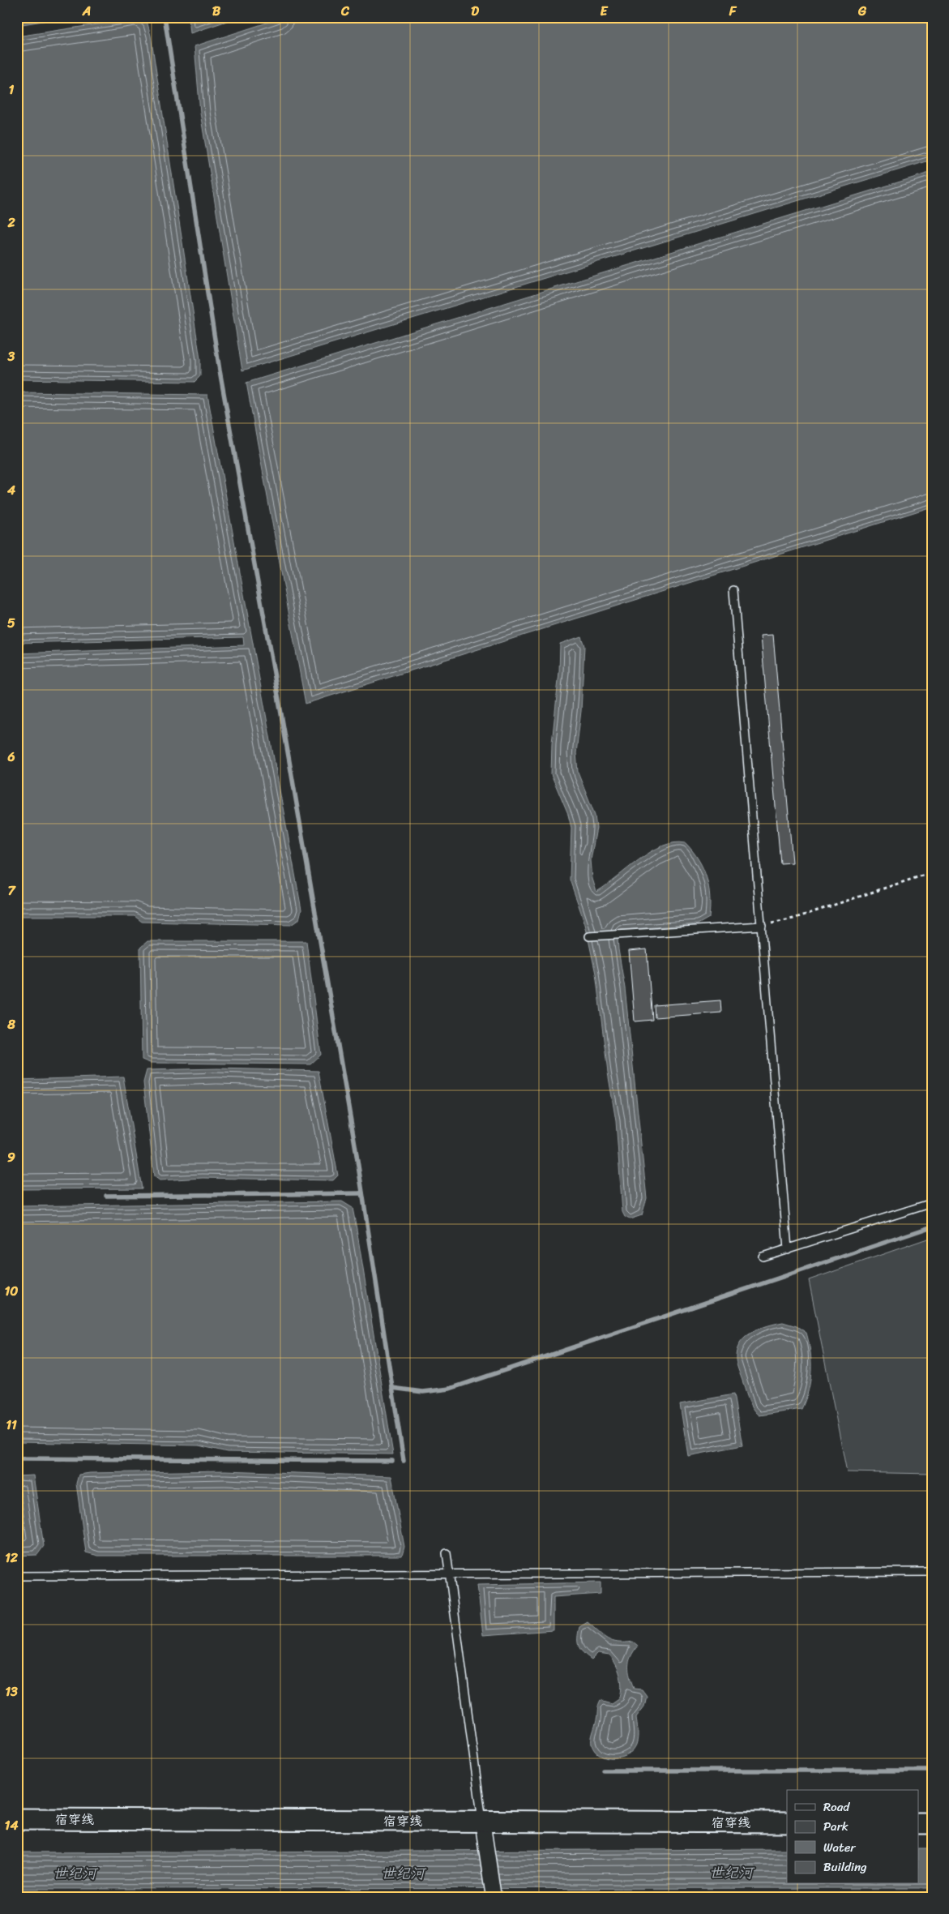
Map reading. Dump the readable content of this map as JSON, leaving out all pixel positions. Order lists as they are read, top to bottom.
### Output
{
  "streets": {
    "main road": ["宿穿线"]
  },
  "water": ["世纪河"],
  "legend": [
    "Road",
    "Park",
    "Water",
    "Building"
  ],
  "grid": {
    "columns": [
      "A",
      "B",
      "C",
      "D",
      "E",
      "F",
      "G"
    ],
    "rows": [
      "1",
      "2",
      "3",
      "4",
      "5",
      "6",
      "7",
      "8",
      "9",
      "10",
      "11",
      "12",
      "13",
      "14"
    ]
  }
}
